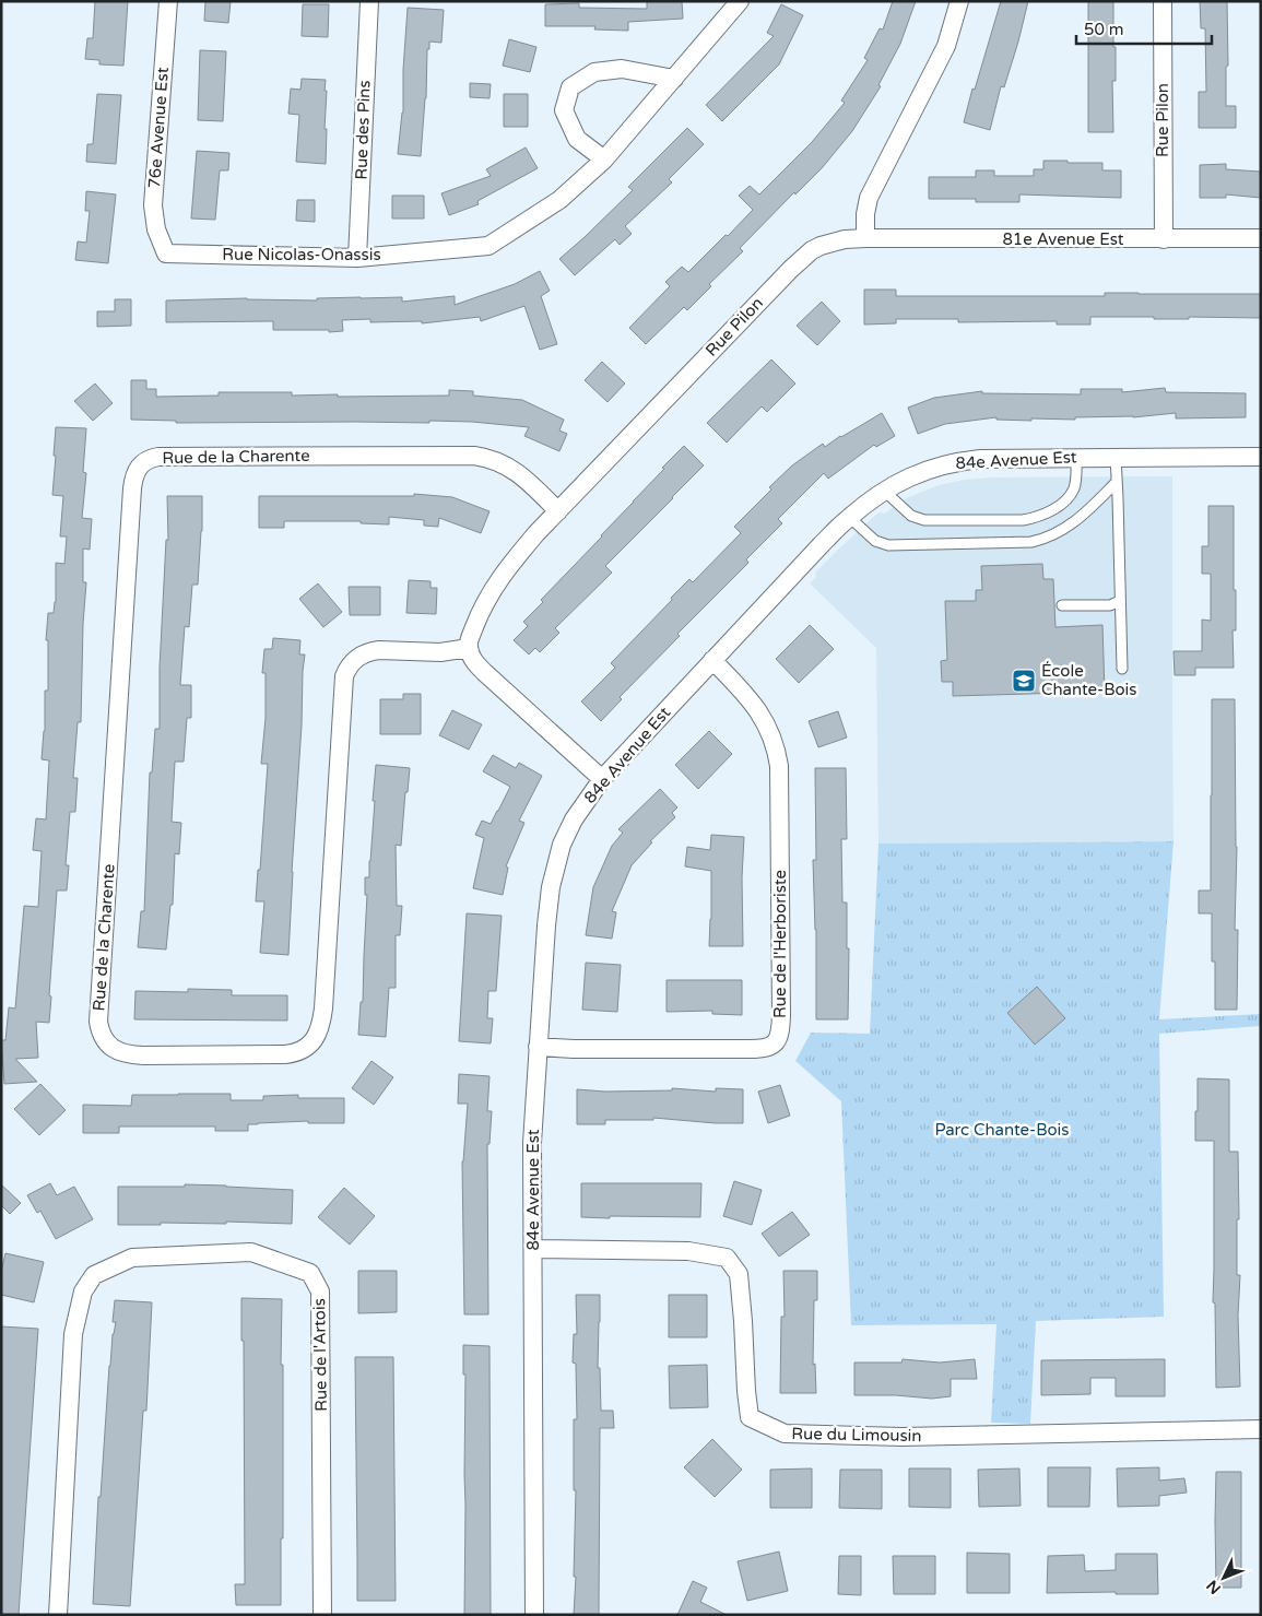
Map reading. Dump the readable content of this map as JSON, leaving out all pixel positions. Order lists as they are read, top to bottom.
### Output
{
  "streets": {
    "street": [
      "Rue Pilon",
      "76e Avenue Est",
      "Rue des Pins",
      "81e Avenue Est",
      "Rue Nicolas-Onassis",
      "Rue de la Charente",
      "84e Avenue Est",
      "Rue de l'Herboriste",
      "Rue de l'Artois",
      "Rue du Limousin"
    ]
  },
  "crossings": [
    ["Rue Pilon", "81e Avenue Est"],
    ["Rue Pilon", "Rue de la Charente"],
    ["76e Avenue Est", "Rue Nicolas-Onassis"],
    ["Rue des Pins", "Rue Nicolas-Onassis"],
    ["84e Avenue Est", "Rue de l'Herboriste"],
    ["84e Avenue Est", "Rue du Limousin"]
  ],
  "parks": ["Parc Chante-Bois"],
  "places": {
    "school or university": ["École Chante-Bois"]
  },
  "scale_bar": "50 m",
  "north": "bottom left"
}
